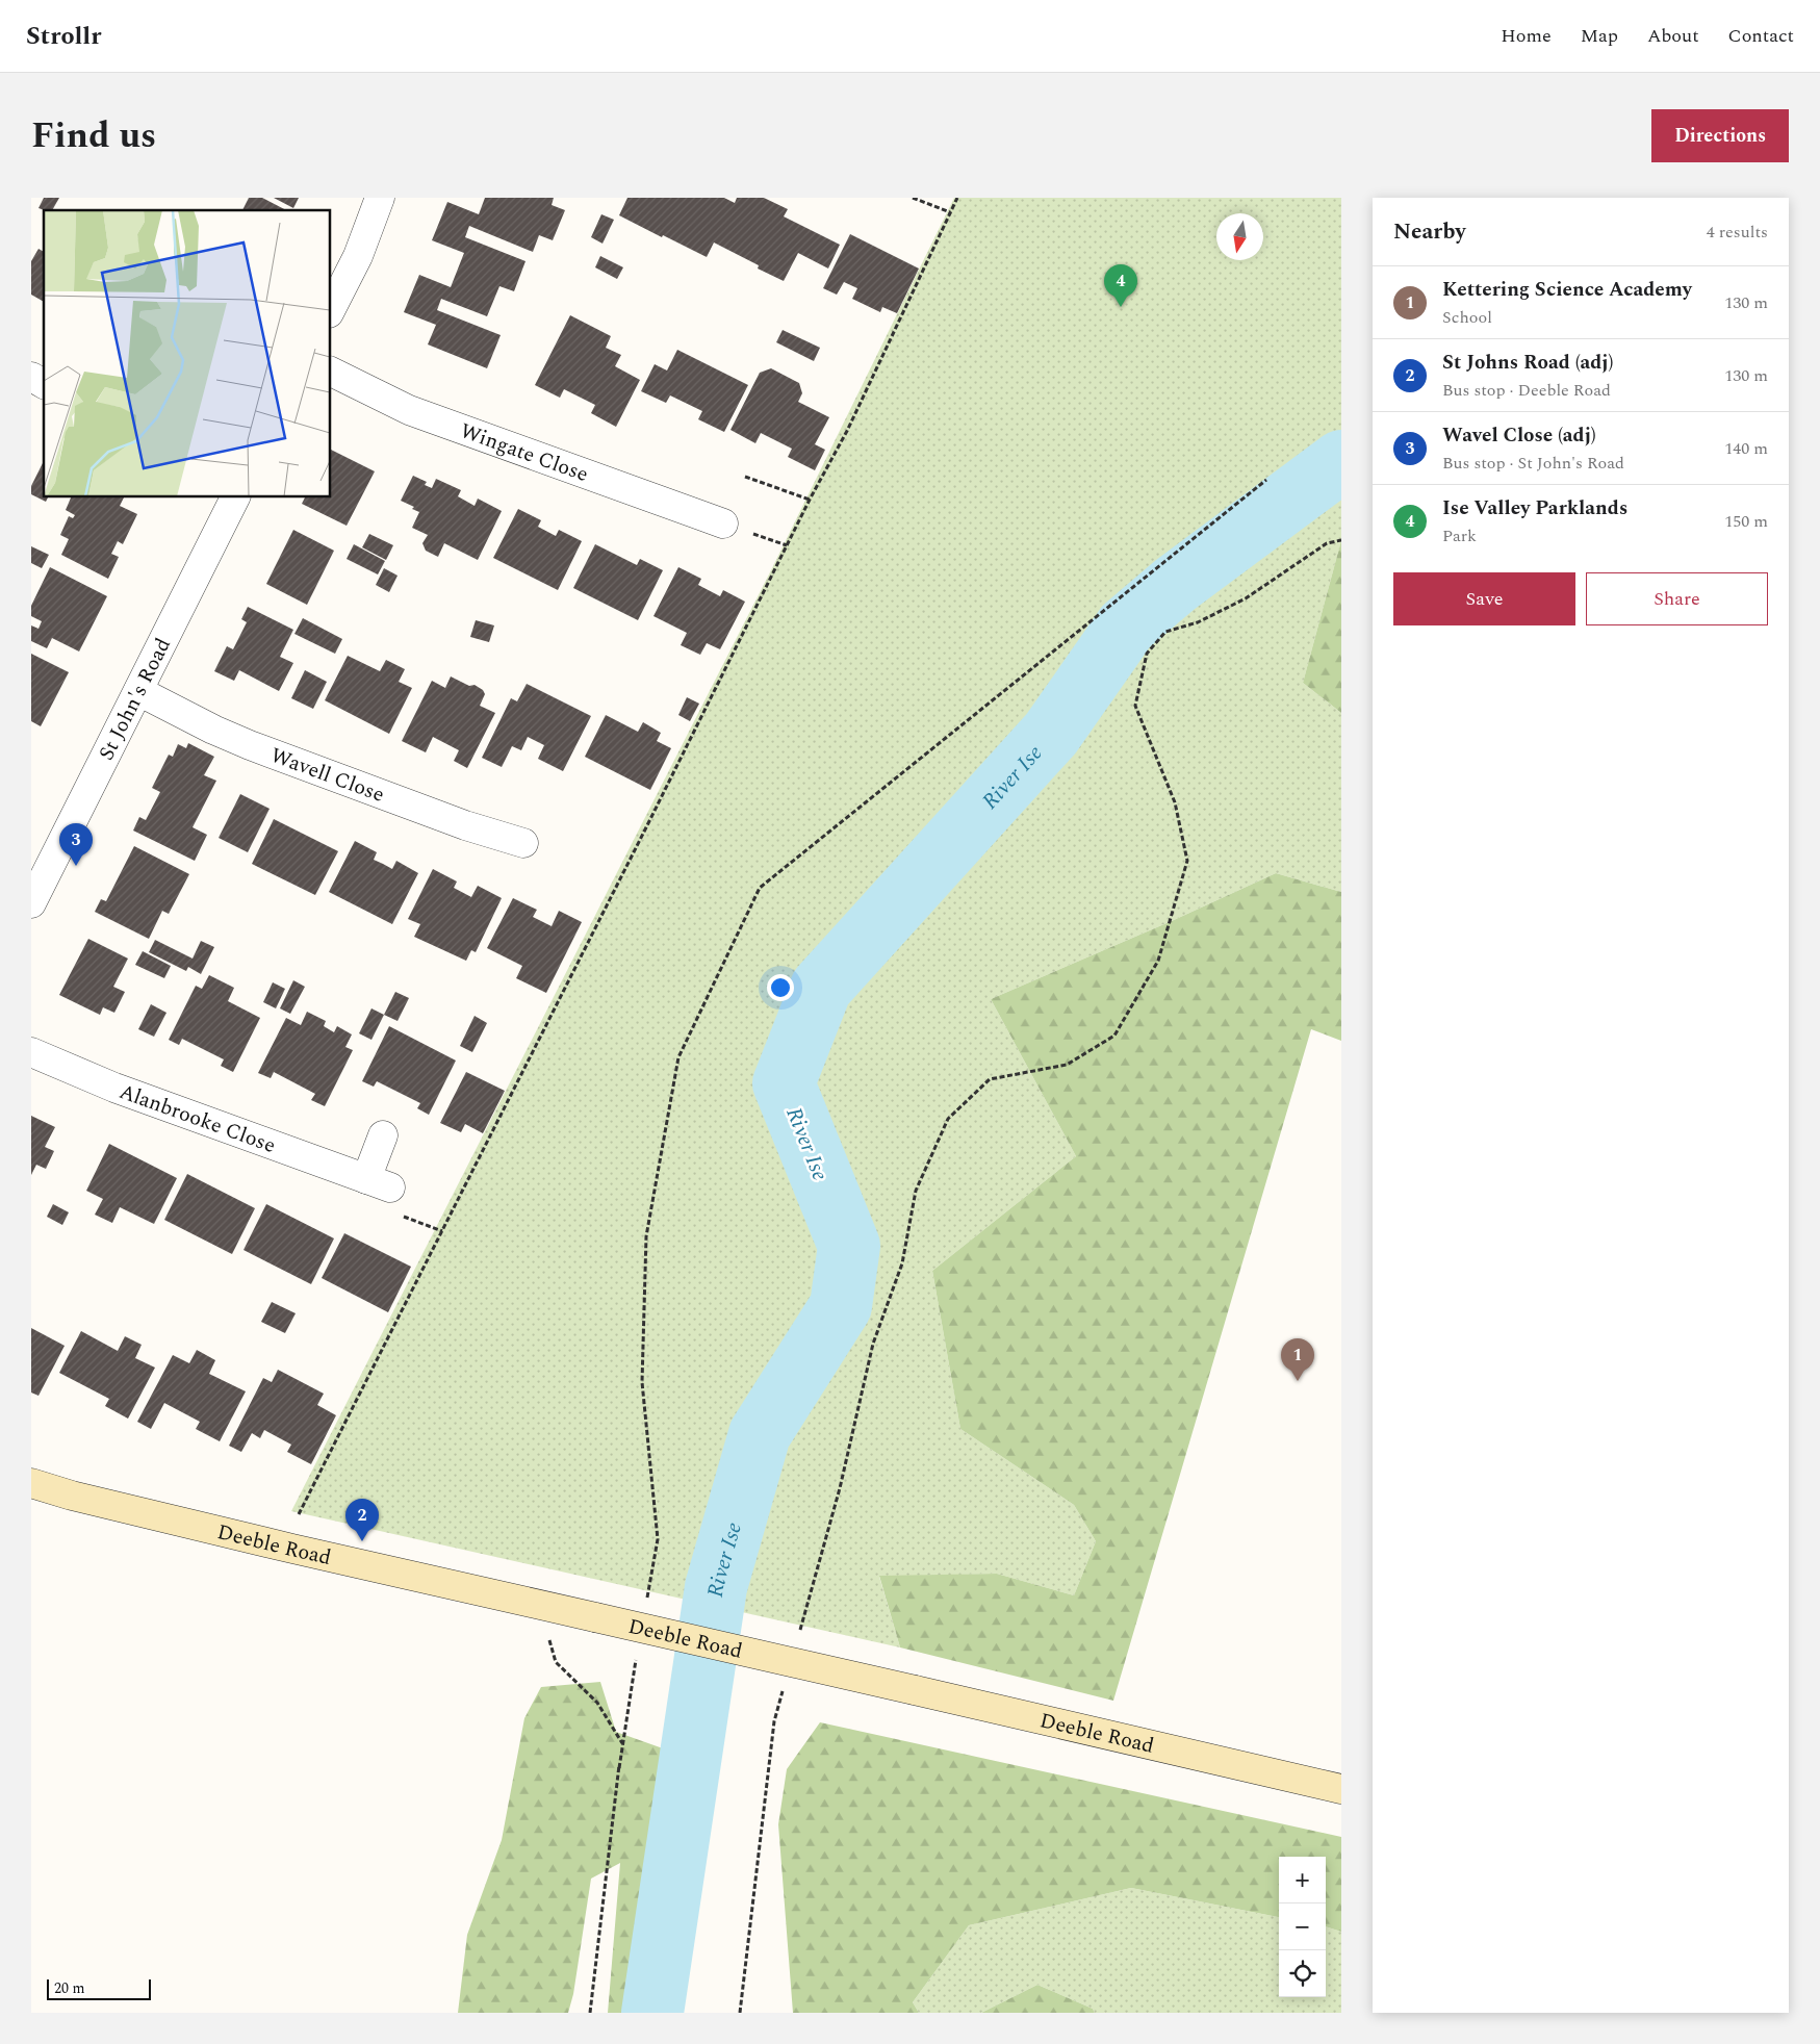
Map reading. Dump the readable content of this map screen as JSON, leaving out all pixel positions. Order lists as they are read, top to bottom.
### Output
{
  "streets": {
    "street": [
      "Wingate Close",
      "St John's Road",
      "Wavell Close",
      "Alanbrooke Close",
      "Deeble Road"
    ]
  },
  "crossings": [
    ["St John's Road", "Wavell Close"]
  ],
  "water": ["River Ise"],
  "scale_bar": "20 m",
  "north": "bottom",
  "page": {
    "header": "Strollr",
    "nav": [
      "Home",
      "Map",
      "About",
      "Contact"
    ],
    "title": "Find us",
    "buttons": [
      "Directions",
      ["Save", "Share"]
    ],
    "heading": ["Nearby", "4 results"],
    "pins": [
      "4",
      "3",
      "1",
      "2"
    ],
    "list": [
      {
        "mark": "1",
        "name": "Kettering Science Academy",
        "note": "School",
        "value": "130 m"
      },
      {
        "mark": "2",
        "name": "St Johns Road (adj)",
        "note": "Bus stop · Deeble Road",
        "value": "130 m"
      },
      {
        "mark": "3",
        "name": "Wavel Close (adj)",
        "note": "Bus stop · St John's Road",
        "value": "140 m"
      },
      {
        "mark": "4",
        "name": "Ise Valley Parklands",
        "note": "Park",
        "value": "150 m"
      }
    ],
    "map_buttons": ["+", "−"],
    "scale": "20 m"
  }
}
